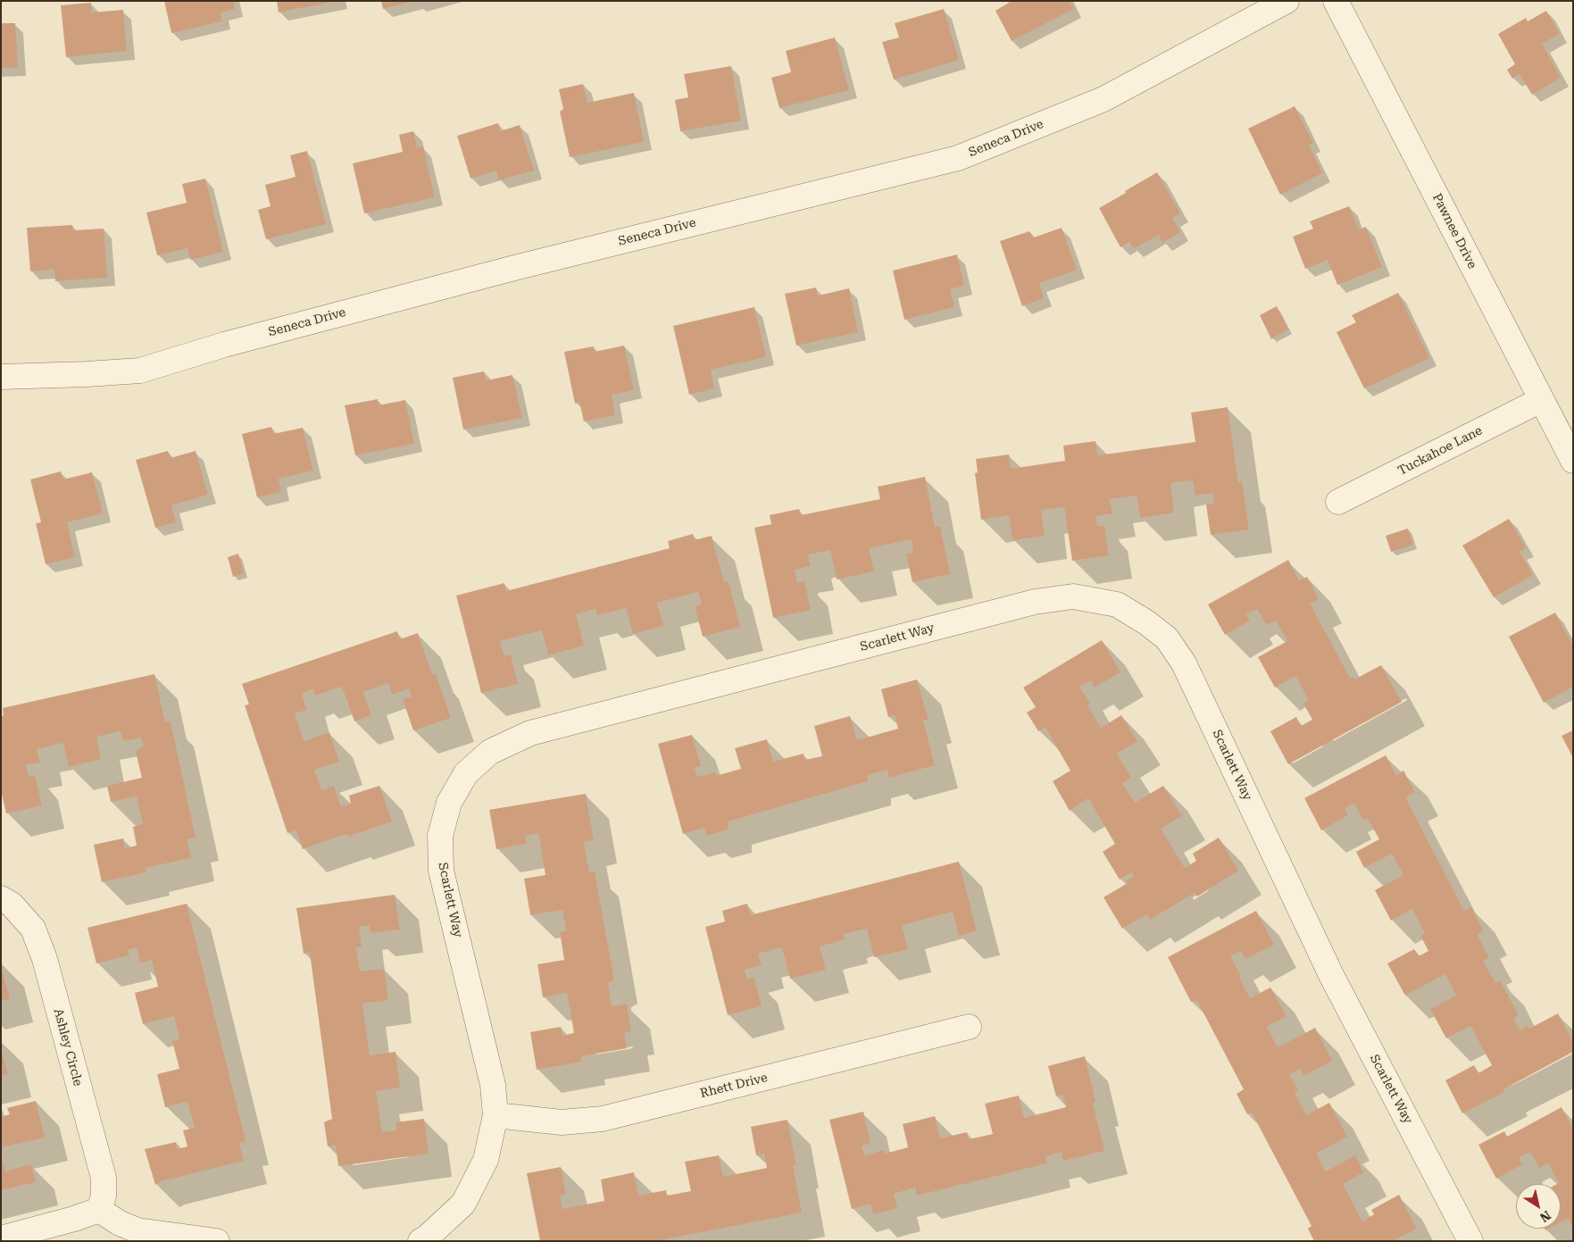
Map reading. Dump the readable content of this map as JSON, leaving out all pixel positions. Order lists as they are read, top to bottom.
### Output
{
  "streets": {
    "street": [
      "Seneca Drive",
      "Pawnee Drive",
      "Tuckahoe Lane",
      "Scarlett Way",
      "Ashley Circle",
      "Rhett Drive"
    ]
  },
  "crossings": [
    ["Pawnee Drive", "Tuckahoe Lane"],
    ["Scarlett Way", "Rhett Drive"]
  ],
  "north": "bottom right"
}
